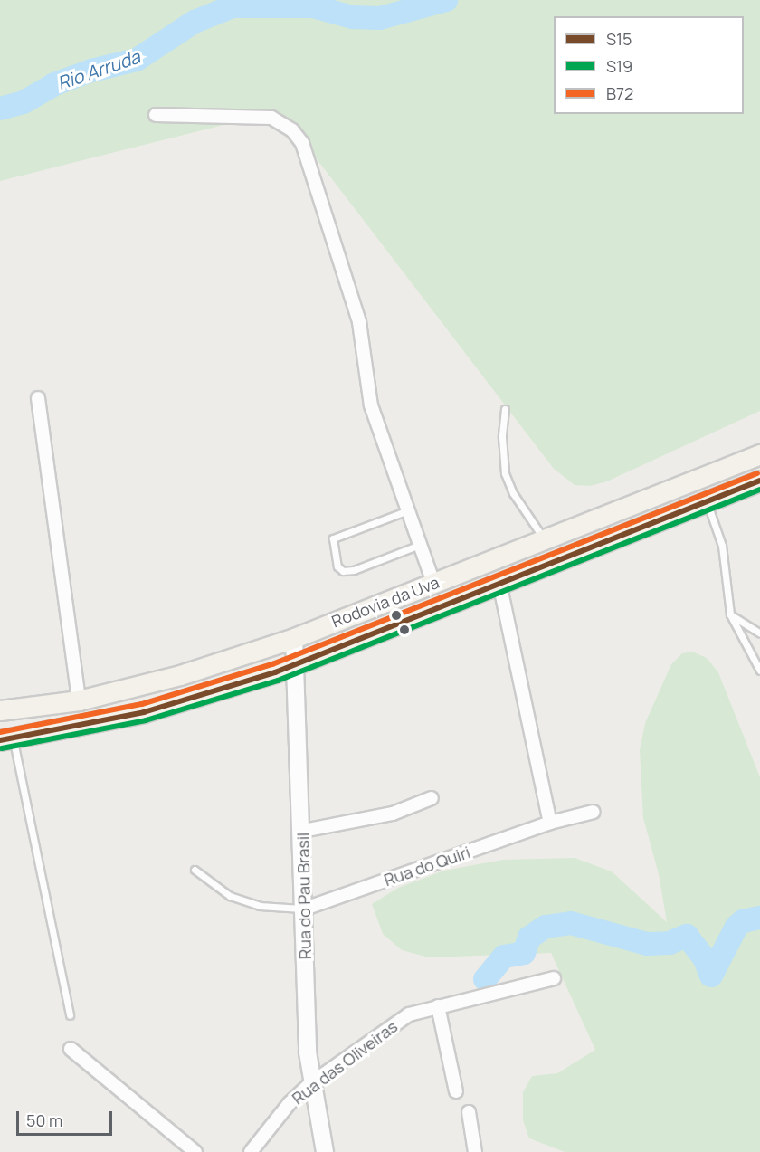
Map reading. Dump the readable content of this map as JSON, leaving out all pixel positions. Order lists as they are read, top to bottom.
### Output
{
  "streets": {
    "main road": ["Rodovia da Uva"],
    "street": ["Rua do Quiri", "Rua do Pau Brasil", "Rua das Oliveiras"]
  },
  "crossings": [
    ["Rodovia da Uva", "Rua do Pau Brasil"],
    ["Rua do Quiri", "Rua do Pau Brasil"],
    ["Rua do Pau Brasil", "Rua das Oliveiras"]
  ],
  "water": ["Rio Arruda"],
  "lines": ["transit line B72", "transit line S15", "transit line S19"],
  "legend": ["S15", "S19", "B72"],
  "scale_bar": "50 m"
}
